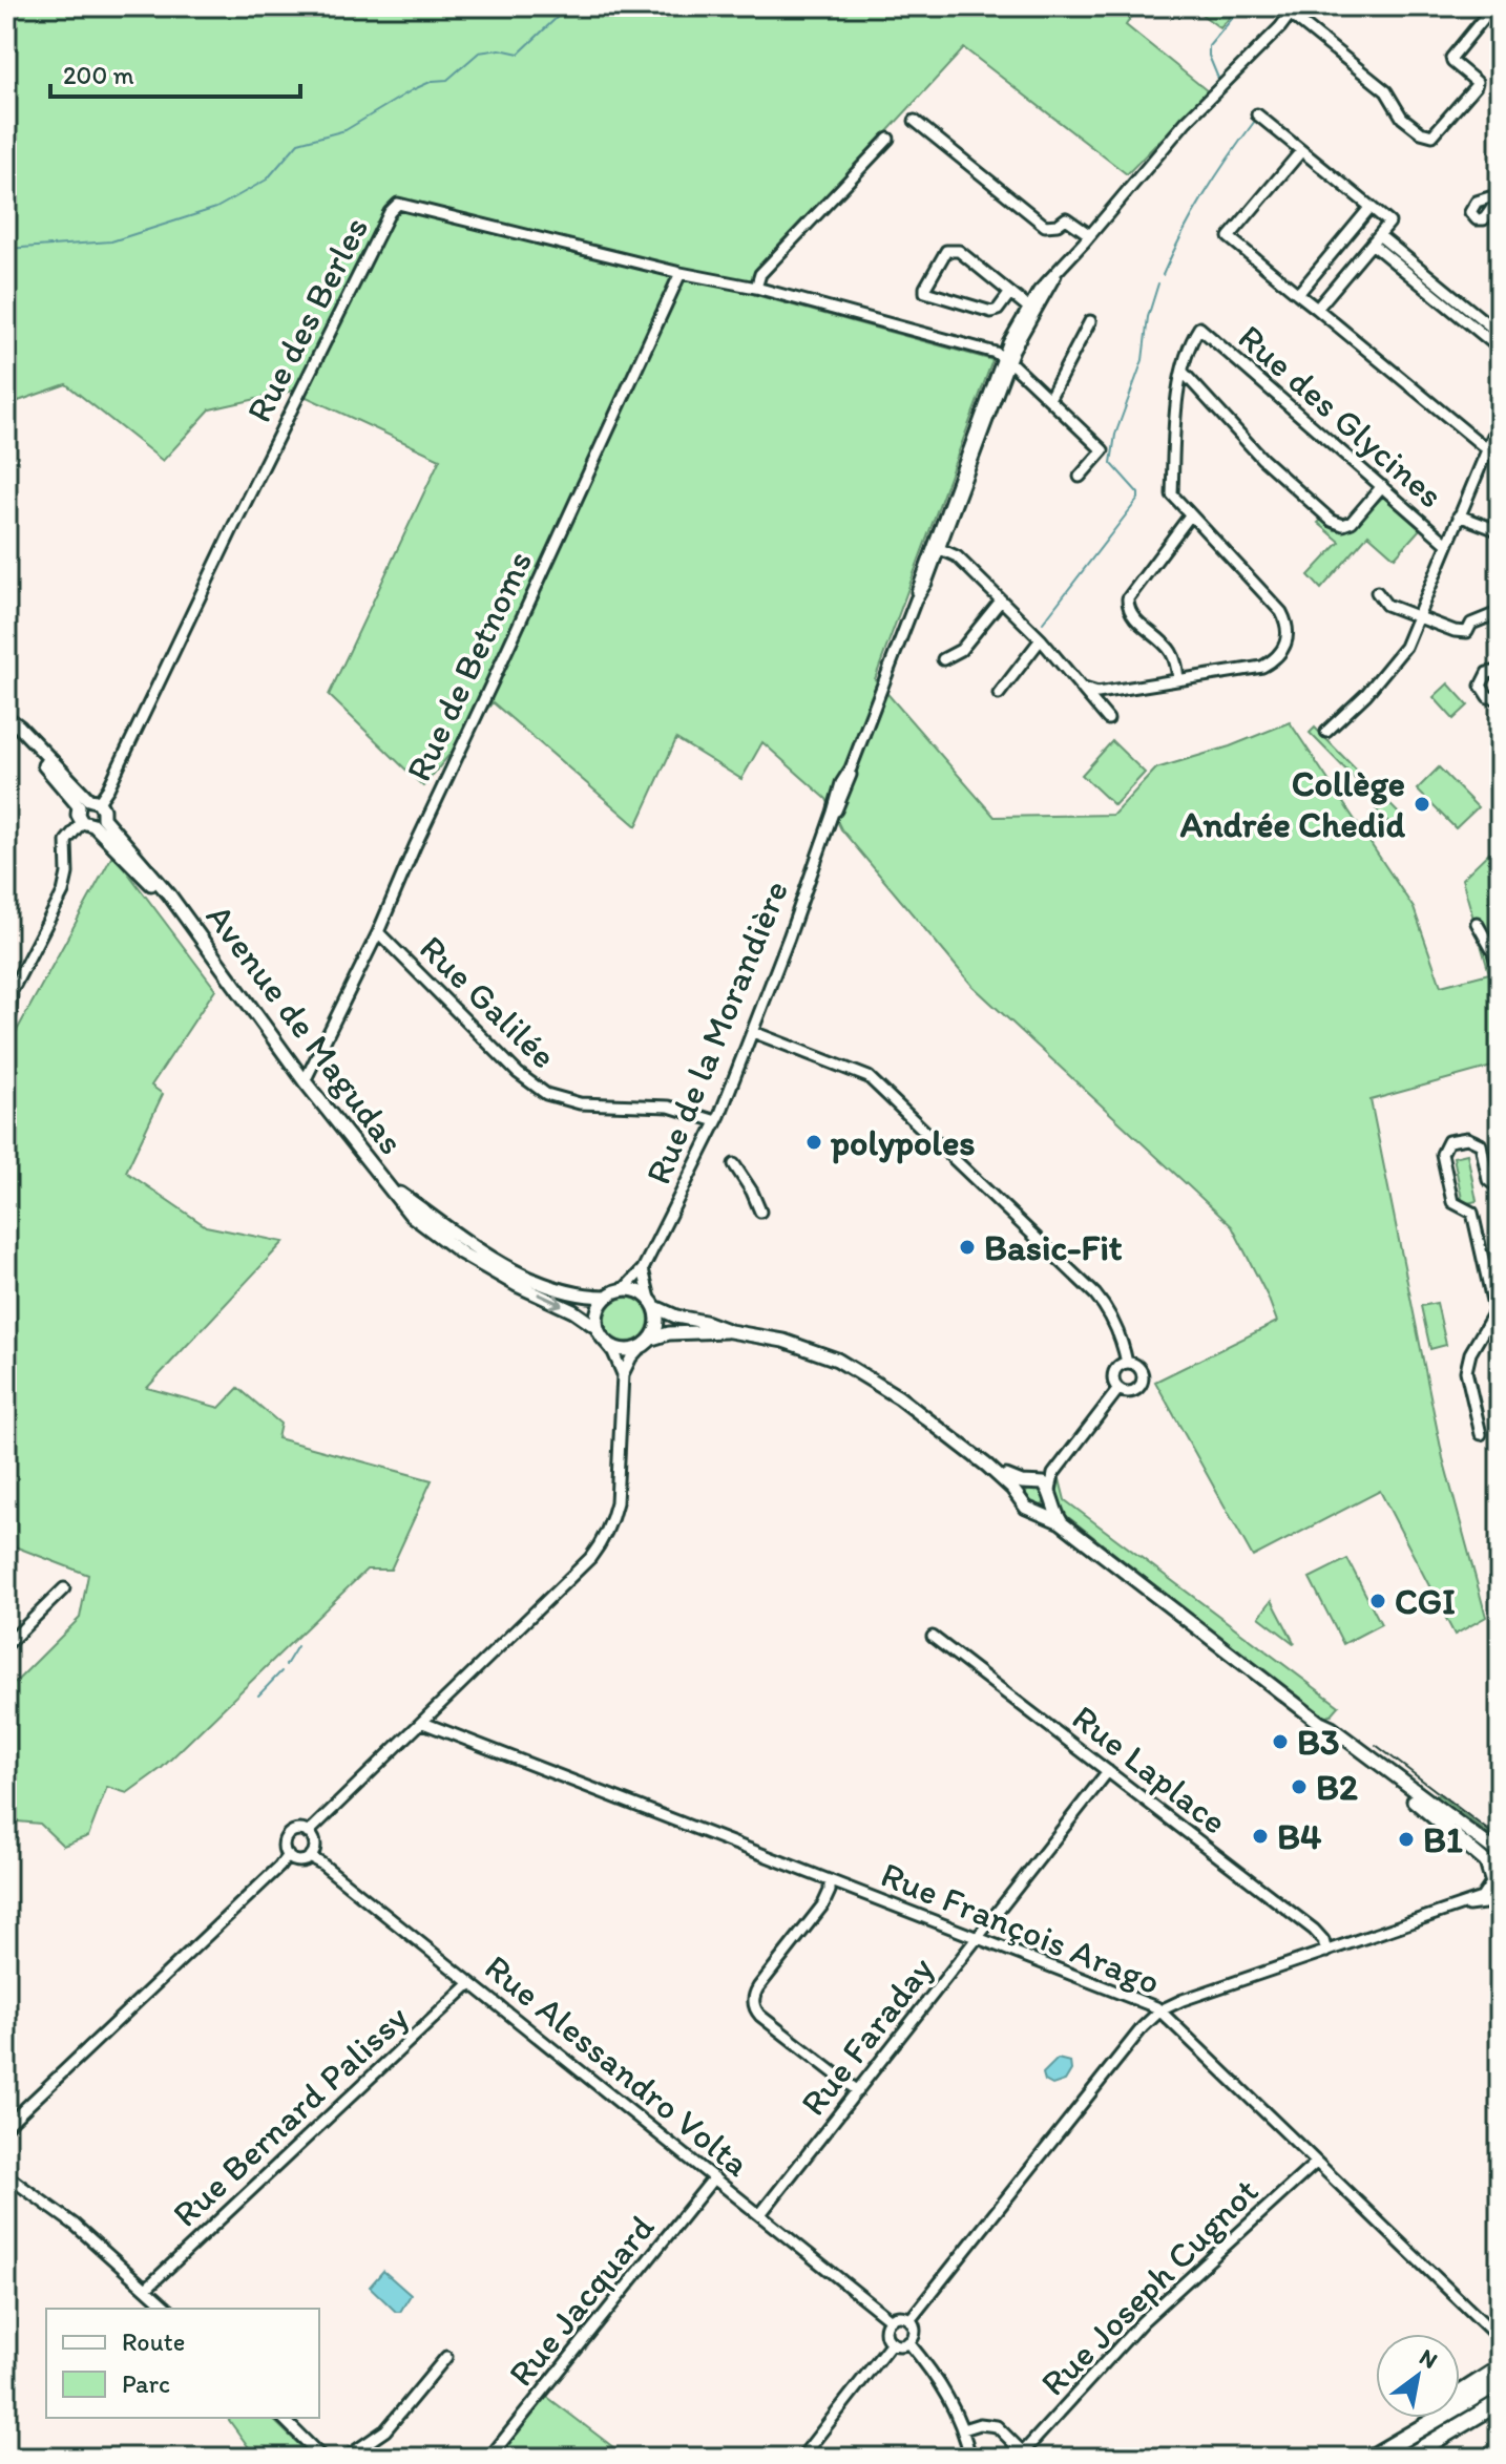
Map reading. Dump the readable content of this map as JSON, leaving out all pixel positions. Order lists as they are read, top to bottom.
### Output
{
  "streets": {
    "main road": ["Avenue de Magudas"],
    "street": [
      "Rue des Berles",
      "Rue des Glycines",
      "Rue de Betnoms",
      "Rue Galilée",
      "Rue de la Morandière",
      "Rue Laplace",
      "Rue François Arago",
      "Rue Faraday",
      "Rue Alessandro Volta",
      "Rue Bernard Palissy",
      "Rue Joseph Cugnot",
      "Rue Jacquard"
    ]
  },
  "crossings": [
    ["Rue des Berles", "Rue de Betnoms"],
    ["Rue des Berles", "Rue de la Morandière"],
    ["Rue de Betnoms", "Rue Galilée"],
    ["Rue de Betnoms", "Avenue de Magudas"],
    ["Rue Galilée", "Rue de la Morandière"],
    ["Avenue de Magudas", "Rue de la Morandière"],
    ["Rue Laplace", "Rue Faraday"],
    ["Rue François Arago", "Rue Faraday"],
    ["Rue François Arago", "Rue Joseph Cugnot"],
    ["Rue Faraday", "Rue Alessandro Volta"],
    ["Rue Alessandro Volta", "Rue Bernard Palissy"],
    ["Rue Alessandro Volta", "Rue Jacquard"]
  ],
  "places": [
    "Collège Andrée Chedid",
    "polypoles",
    "Basic-Fit",
    "CGI",
    "B3",
    "B2",
    "B4",
    "B1"
  ],
  "legend": ["Route", "Parc"],
  "scale_bar": "200 m",
  "north": "top right"
}
